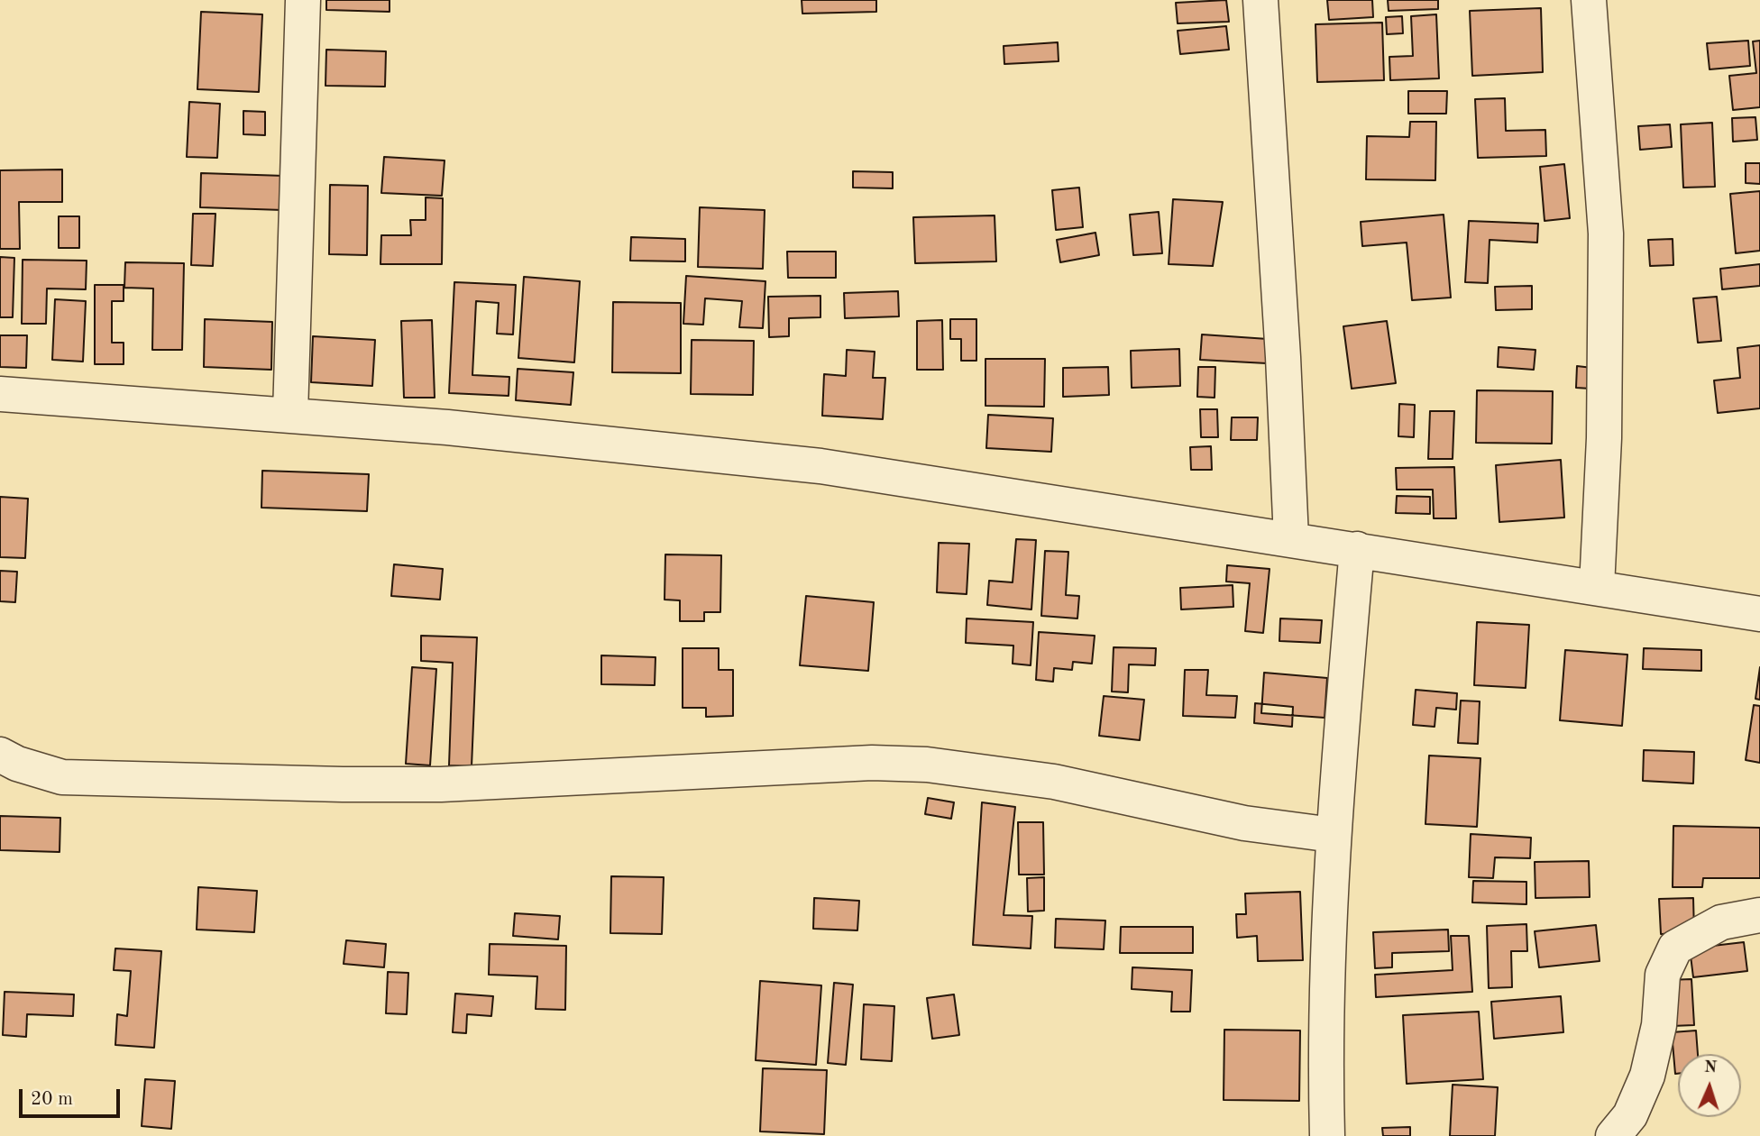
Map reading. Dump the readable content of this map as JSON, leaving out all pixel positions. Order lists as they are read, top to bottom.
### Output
{
  "scale_bar": "20 m",
  "north": "top"
}
